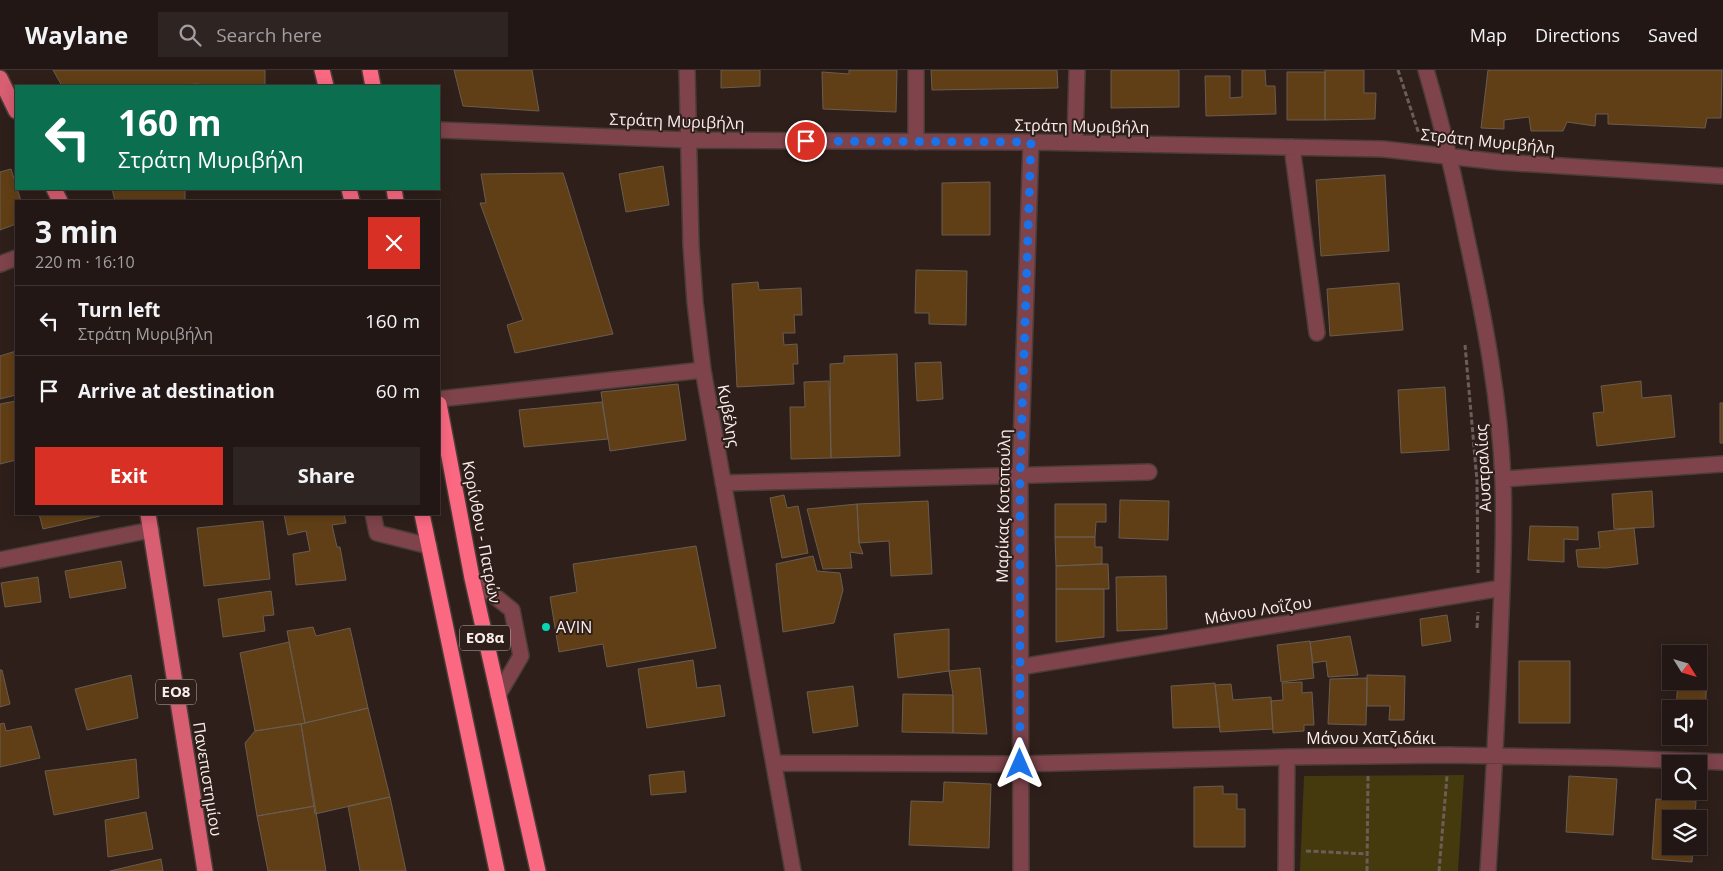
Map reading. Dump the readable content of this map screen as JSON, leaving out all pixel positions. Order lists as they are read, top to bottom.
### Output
{
  "streets": {
    "highway": ["Κορίνθου - Πατρών", "ΕΟ8α"],
    "main road": ["ΕΟ8", "Πανεπιστημίου"],
    "street": [
      "Στράτη Μυριβήλη",
      "Κυβέλης",
      "Αυστραλίας",
      "Μαρίκας Κοτοπούλη",
      "Μάνου Λοΐζου",
      "Μάνου Χατζιδάκι"
    ]
  },
  "crossings": [
    ["Στράτη Μυριβήλη", "Κυβέλης"],
    ["Στράτη Μυριβήλη", "Αυστραλίας"],
    ["Στράτη Μυριβήλη", "Μαρίκας Κοτοπούλη"],
    ["Κυβέλης", "Μάνου Χατζιδάκι"],
    ["Αυστραλίας", "Μάνου Λοΐζου"],
    ["Αυστραλίας", "Μάνου Χατζιδάκι"],
    ["Μαρίκας Κοτοπούλη", "Μάνου Λοΐζου"],
    ["Μαρίκας Κοτοπούλη", "Μάνου Χατζιδάκι"]
  ],
  "places": ["AVIN"],
  "north": "bottom right",
  "page": {
    "header": "Waylane",
    "search": "Search here",
    "nav": ["Map", "Directions", "Saved"],
    "turn": ["160 m", "Στράτη Μυριβήλη"],
    "heading": ["3 min", "220 m · 16:10"],
    "list": [
      {
        "name": "Turn left",
        "note": "Στράτη Μυριβήλη",
        "value": "160 m"
      },
      {
        "name": "Arrive at destination",
        "value": "60 m"
      }
    ],
    "buttons": ["Exit", "Share"]
  }
}
